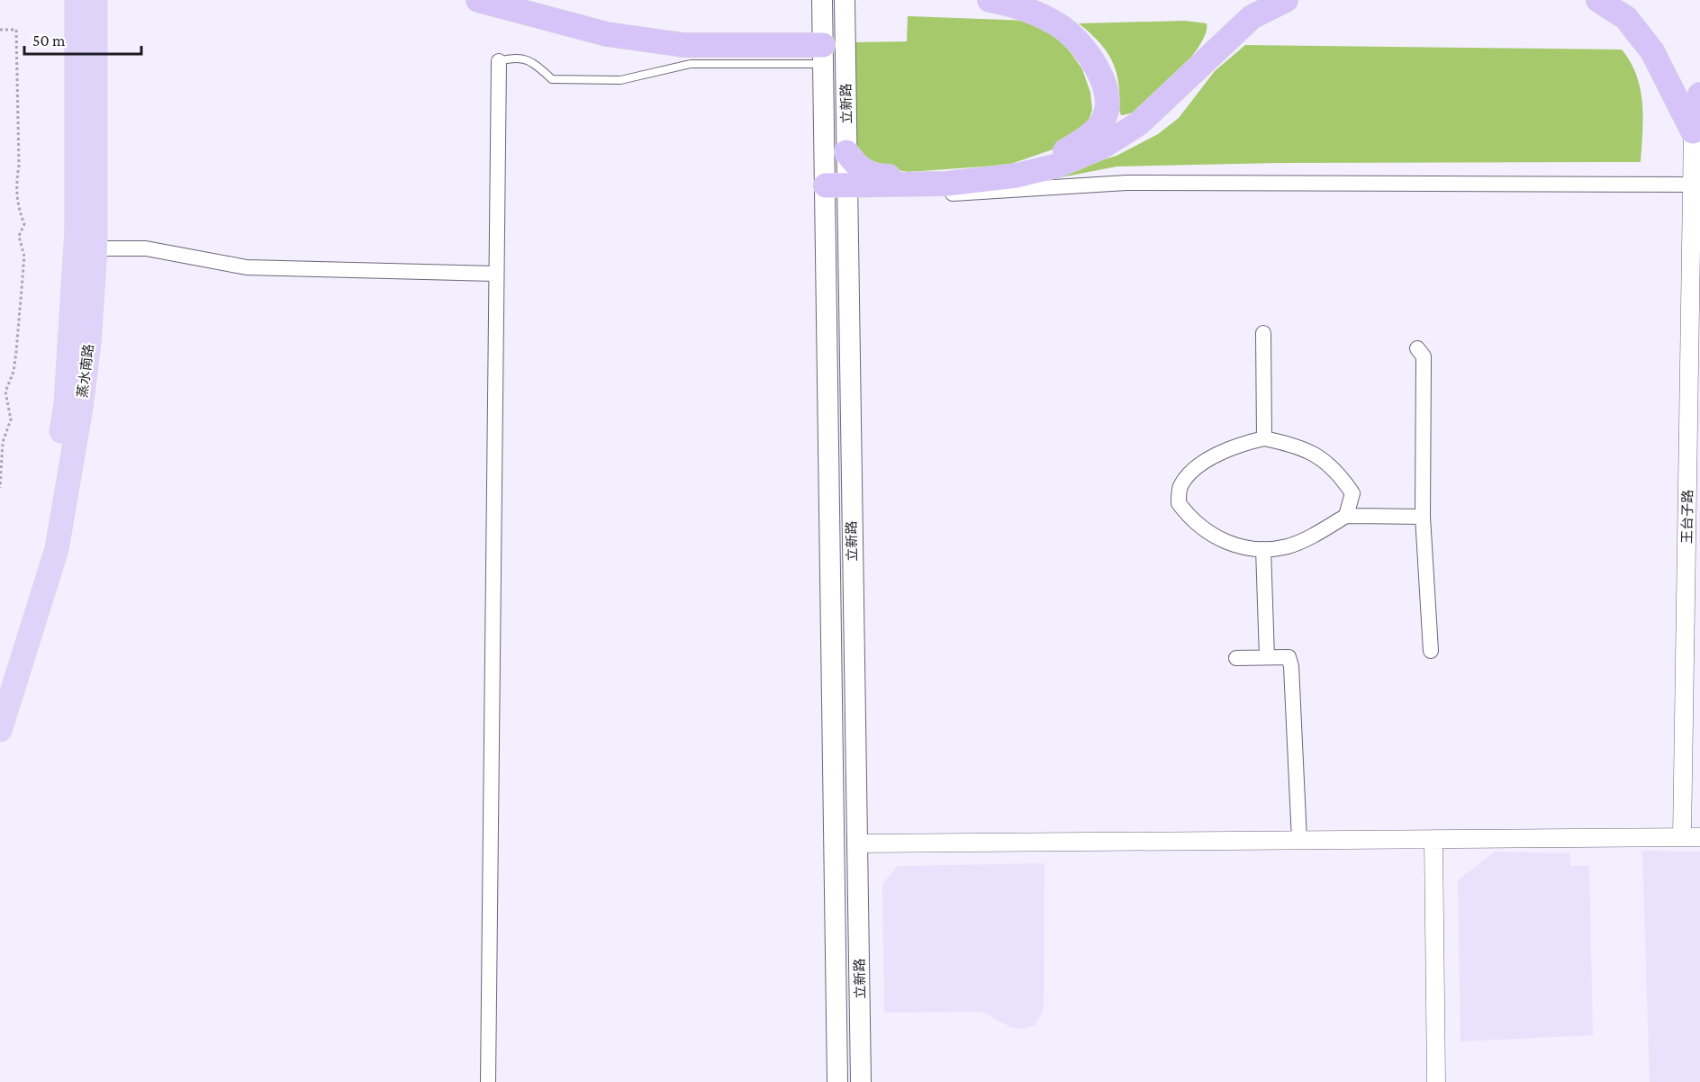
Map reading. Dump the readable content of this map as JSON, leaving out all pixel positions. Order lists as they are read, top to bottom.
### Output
{
  "streets": {
    "main road": ["立新路", "蒸水南路"],
    "street": ["王台子路"]
  },
  "scale_bar": "50 m"
}
